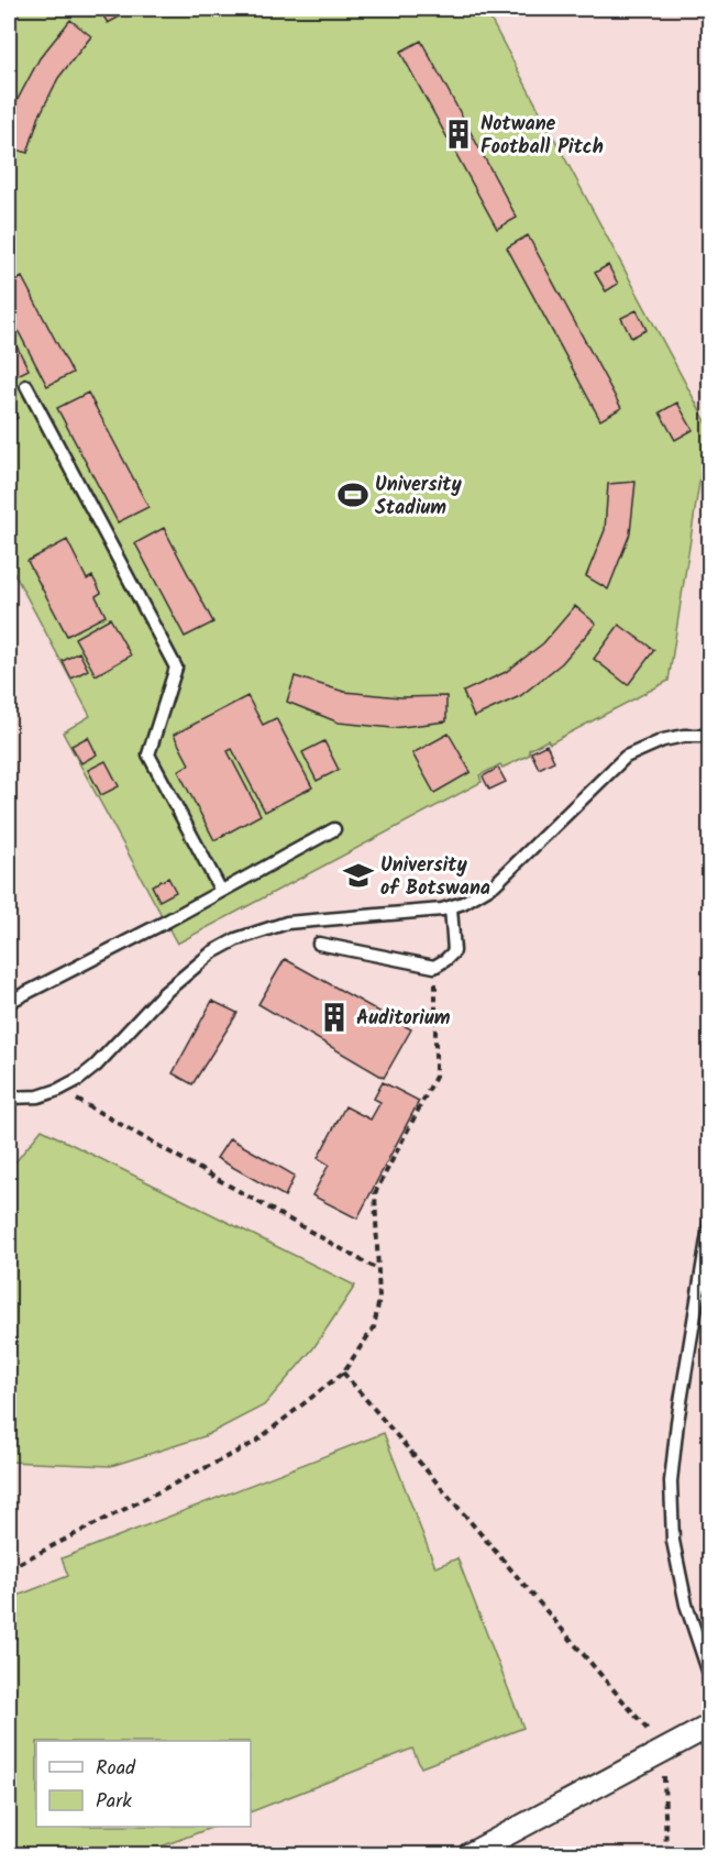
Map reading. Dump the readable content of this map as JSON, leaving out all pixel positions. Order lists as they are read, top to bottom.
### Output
{
  "places": {
    "building": ["Notwane Football Pitch", "Auditorium"],
    "sports": ["University Stadium"],
    "school or university": ["University of Botswana"]
  },
  "legend": ["Road", "Park"]
}
